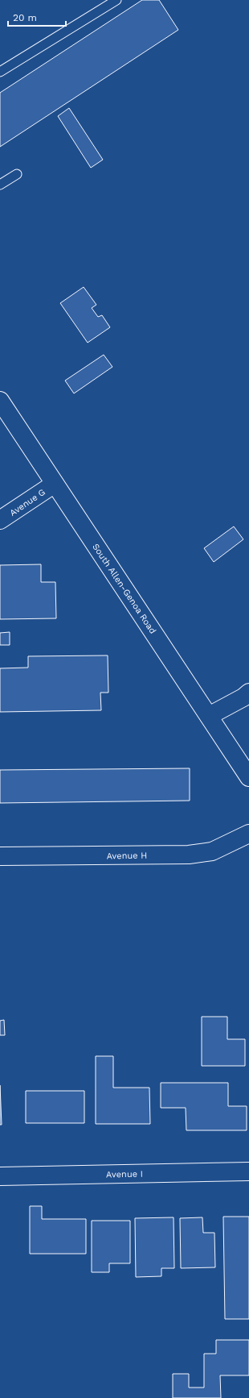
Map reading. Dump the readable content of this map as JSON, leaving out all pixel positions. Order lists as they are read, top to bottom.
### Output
{
  "streets": {
    "street": [
      "Avenue G",
      "South Allen-Genoa Road",
      "Avenue H",
      "Avenue I"
    ]
  },
  "crossings": [
    ["Avenue G", "South Allen-Genoa Road"]
  ],
  "scale_bar": "20 m"
}
